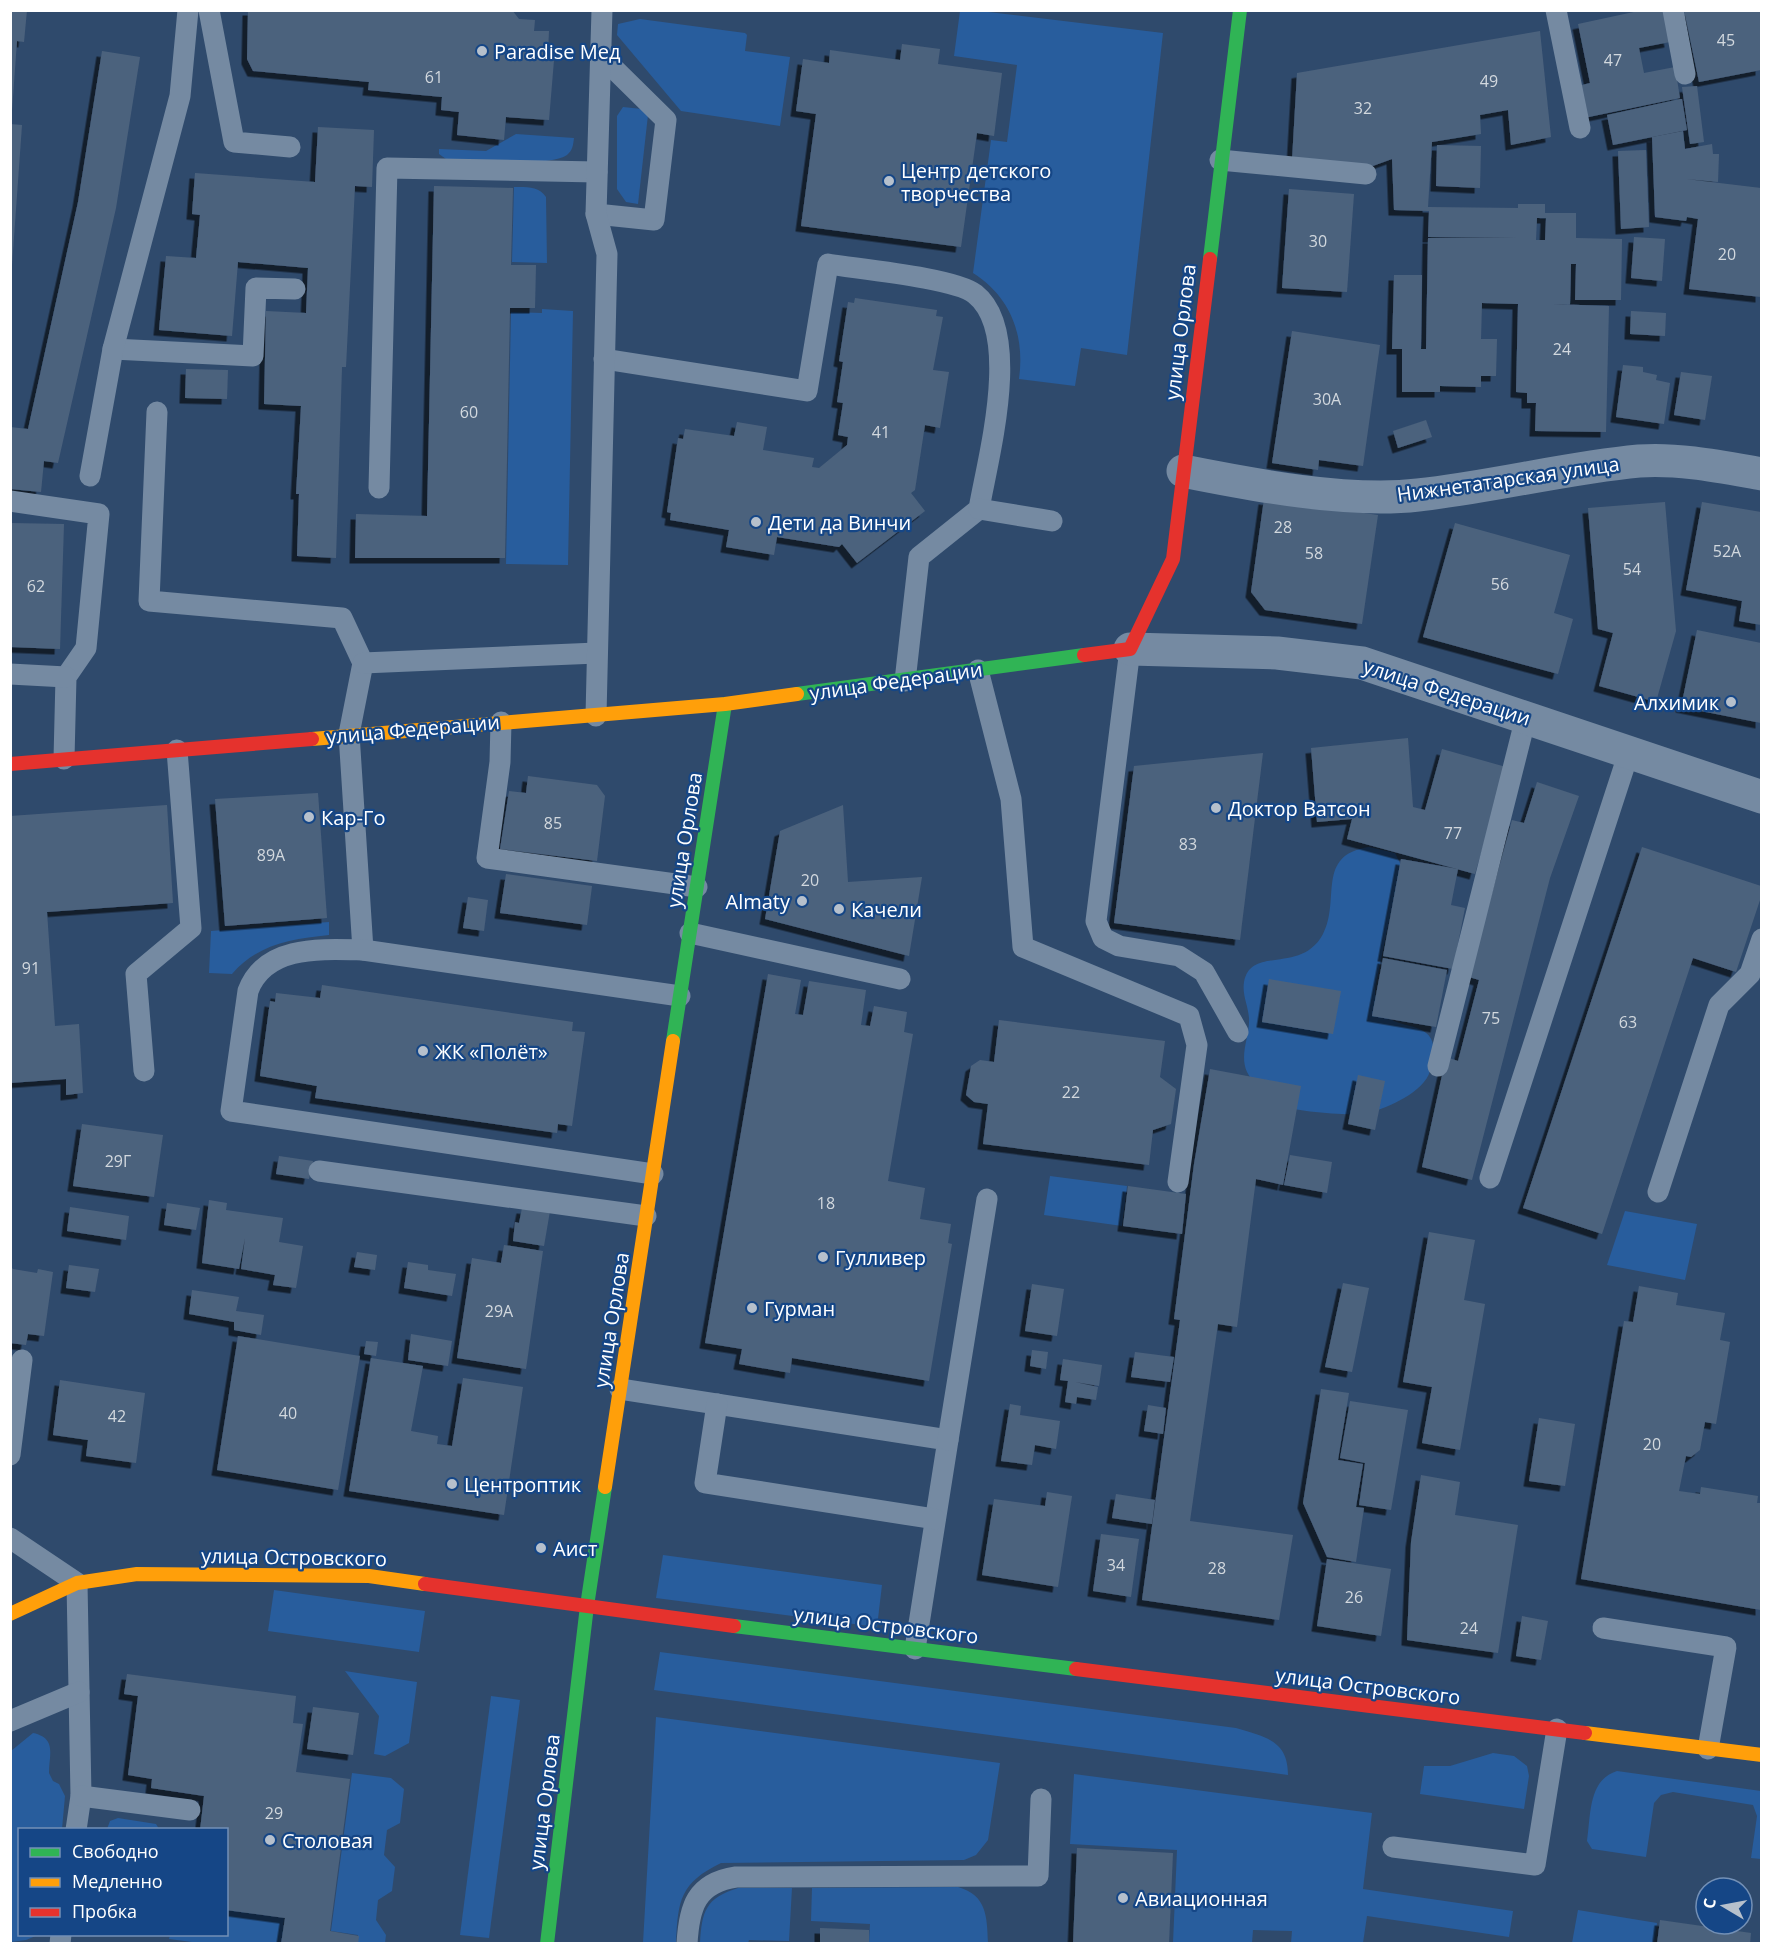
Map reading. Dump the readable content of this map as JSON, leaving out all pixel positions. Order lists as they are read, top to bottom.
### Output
{
  "streets": {
    "street": [
      "улица Орлова",
      "Нижнетатарская улица",
      "улица Федерации",
      "улица Островского"
    ]
  },
  "crossings": [
    ["улица Орлова", "Нижнетатарская улица"],
    ["улица Орлова", "улица Федерации"],
    ["улица Орлова", "улица Островского"]
  ],
  "places": [
    "Paradise Мед",
    "Центр детского творчества",
    "Дети да Винчи",
    "Алхимик",
    "Доктор Ватсон",
    "Кар-Го",
    "Almaty",
    "Качели",
    "ЖК «Полёт»",
    "Гулливер",
    "Гурман",
    "Центроптик",
    "Аист",
    "Столовая",
    "Авиационная"
  ],
  "house_numbers": [
    "45",
    "47",
    "61",
    "49",
    "32",
    "30",
    "20",
    "24",
    "30А",
    "60",
    "41",
    "28",
    "52А",
    "58",
    "54",
    "56",
    "62",
    "85",
    "77",
    "83",
    "89А",
    "20",
    "91",
    "75",
    "63",
    "22",
    "29Г",
    "18",
    "29А",
    "40",
    "42",
    "20",
    "34",
    "28",
    "26",
    "24",
    "29"
  ],
  "legend": ["Свободно", "Медленно", "Пробка"],
  "north": "left"
}
